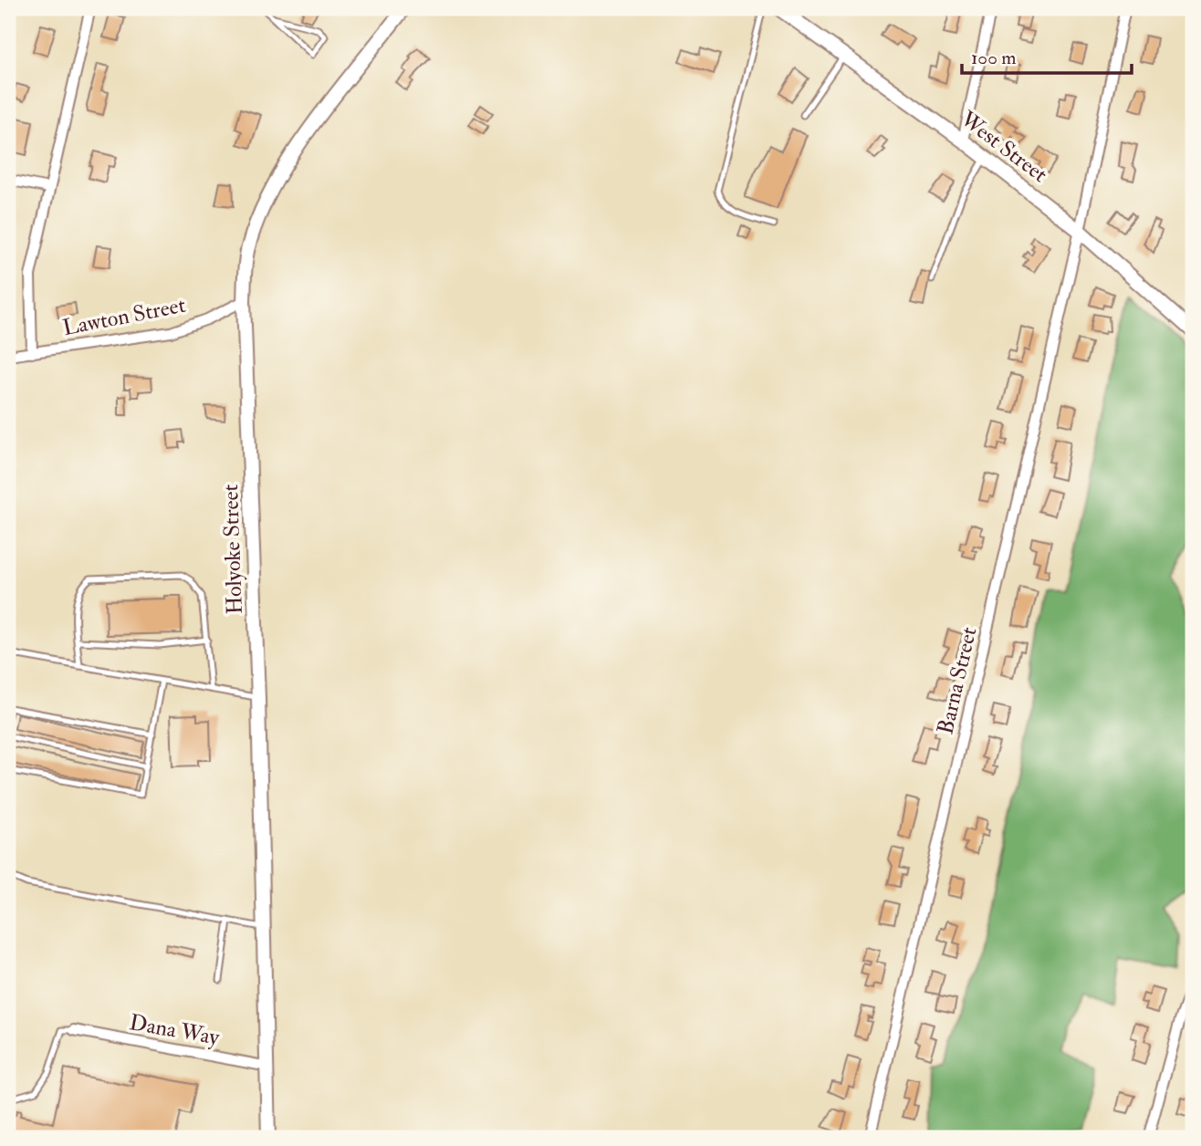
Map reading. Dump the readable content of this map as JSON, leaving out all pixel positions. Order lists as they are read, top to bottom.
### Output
{
  "streets": {
    "main road": ["West Street", "Holyoke Street"],
    "street": ["Lawton Street", "Barna Street", "Dana Way"]
  },
  "crossings": [
    ["West Street", "Barna Street"],
    ["Lawton Street", "Holyoke Street"],
    ["Holyoke Street", "Dana Way"]
  ],
  "scale_bar": "100 m"
}
